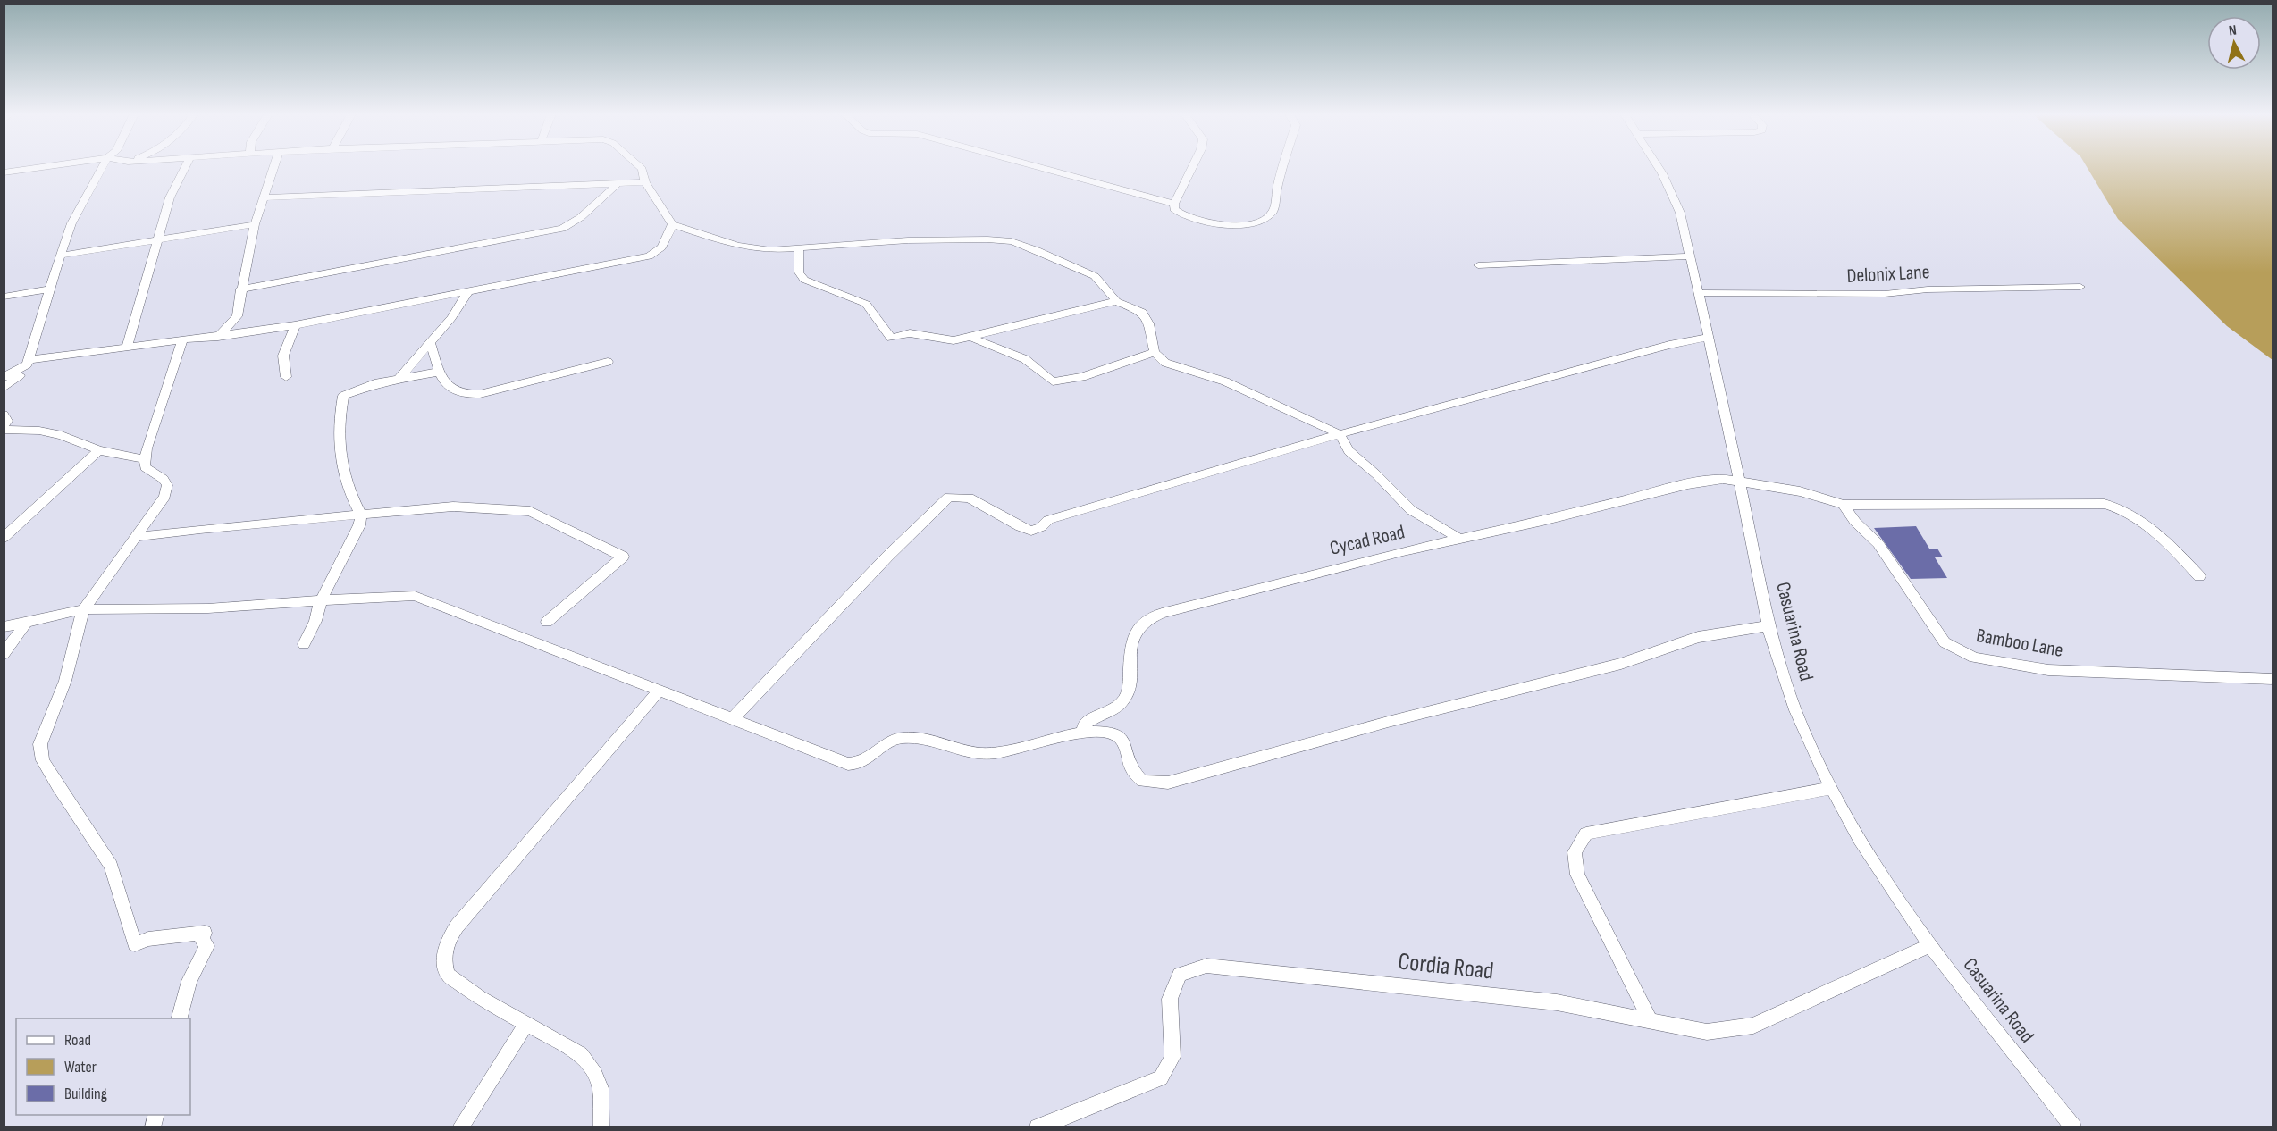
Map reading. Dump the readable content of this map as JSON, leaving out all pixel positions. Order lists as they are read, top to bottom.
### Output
{
  "streets": {
    "street": [
      "Delonix Lane",
      "Cycad Road",
      "Casuarina Road",
      "Bamboo Lane",
      "Cordia Road"
    ]
  },
  "crossings": [
    ["Delonix Lane", "Casuarina Road"],
    ["Cycad Road", "Casuarina Road"],
    ["Casuarina Road", "Cordia Road"]
  ],
  "legend": ["Road", "Water", "Building"],
  "north": "top"
}
